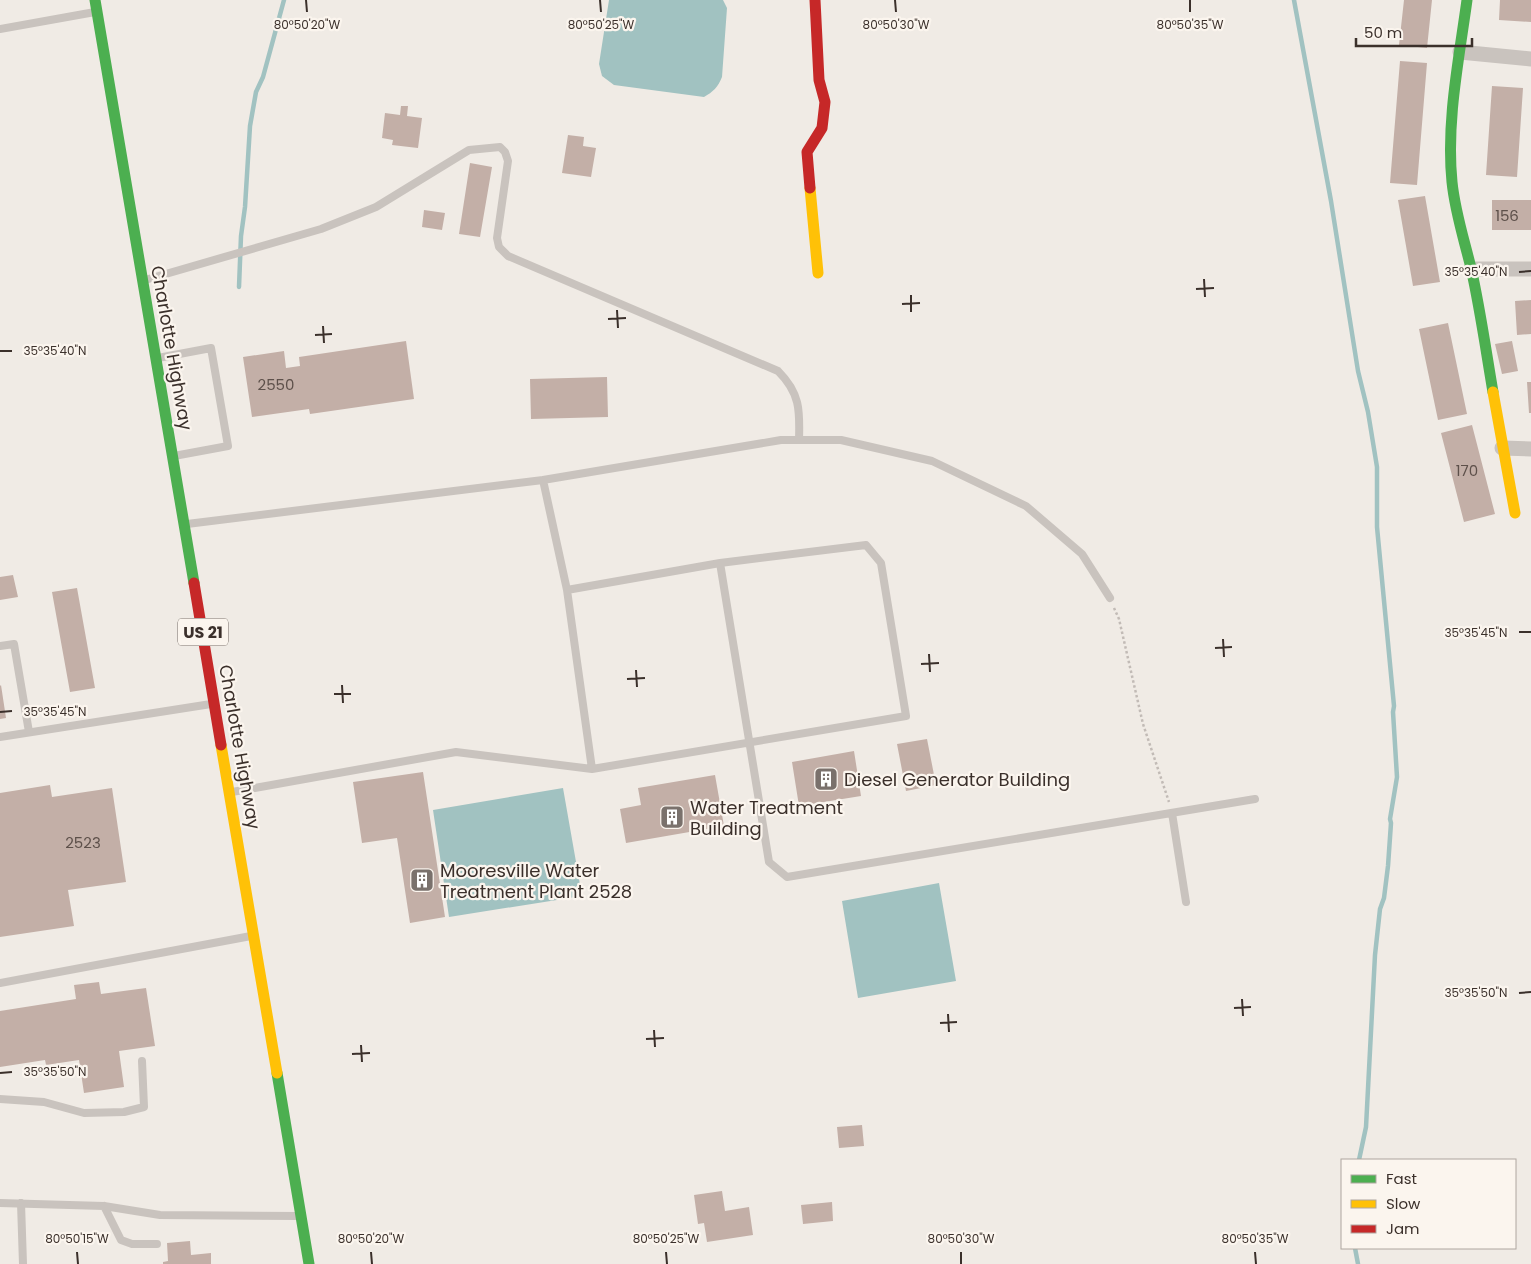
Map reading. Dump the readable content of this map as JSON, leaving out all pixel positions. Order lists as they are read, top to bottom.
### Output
{
  "streets": {
    "main road": ["Charlotte Highway", "US 21"]
  },
  "places": {
    "building": ["Diesel Generator Building", "Water Treatment Building", "Mooresville Water Treatment Plant 2528"]
  },
  "house_numbers": [
    "156",
    "2550",
    "170",
    "2523"
  ],
  "legend": ["Fast", "Slow", "Jam"],
  "scale_bar": "50 m",
  "coordinates": [
    "80°50'20\"W",
    "80°50'25\"W",
    "80°50'30\"W",
    "80°50'35\"W",
    "35°35'40\"N",
    "35°35'45\"N",
    "35°35'50\"N",
    "80°50'15\"W"
  ]
}
